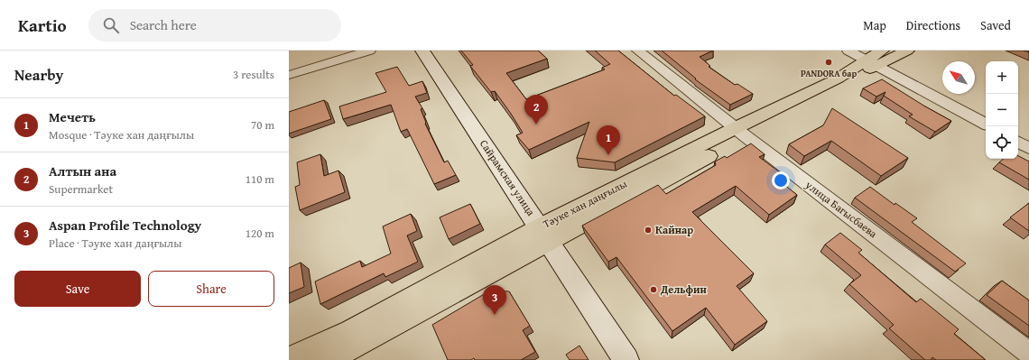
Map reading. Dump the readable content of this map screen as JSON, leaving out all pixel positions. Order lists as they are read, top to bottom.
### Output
{
  "streets": {
    "main road": ["Сайрамская улица", "Тәуке хан даңғылы"],
    "street": ["улица Багысбаева"]
  },
  "crossings": [
    ["Сайрамская улица", "Тәуке хан даңғылы"],
    ["Тәуке хан даңғылы", "улица Багысбаева"]
  ],
  "places": ["PANDORA бар", "Кайнар", "Дельфин"],
  "north": "top left",
  "page": {
    "header": "Kartio",
    "search": "Search here",
    "nav": ["Map", "Directions", "Saved"],
    "heading": ["Nearby", "3 results"],
    "map_buttons": ["+", "−"],
    "pins": ["2", "1", "3"],
    "list": [
      {
        "mark": "1",
        "name": "Мечеть",
        "note": "Mosque · Тәуке хан даңғылы",
        "value": "70 m"
      },
      {
        "mark": "2",
        "name": "Алтын ана",
        "note": "Supermarket",
        "value": "110 m"
      },
      {
        "mark": "3",
        "name": "Aspan Profile Technology",
        "note": "Place · Тәуке хан даңғылы",
        "value": "120 m"
      }
    ],
    "buttons": ["Save", "Share"]
  }
}
